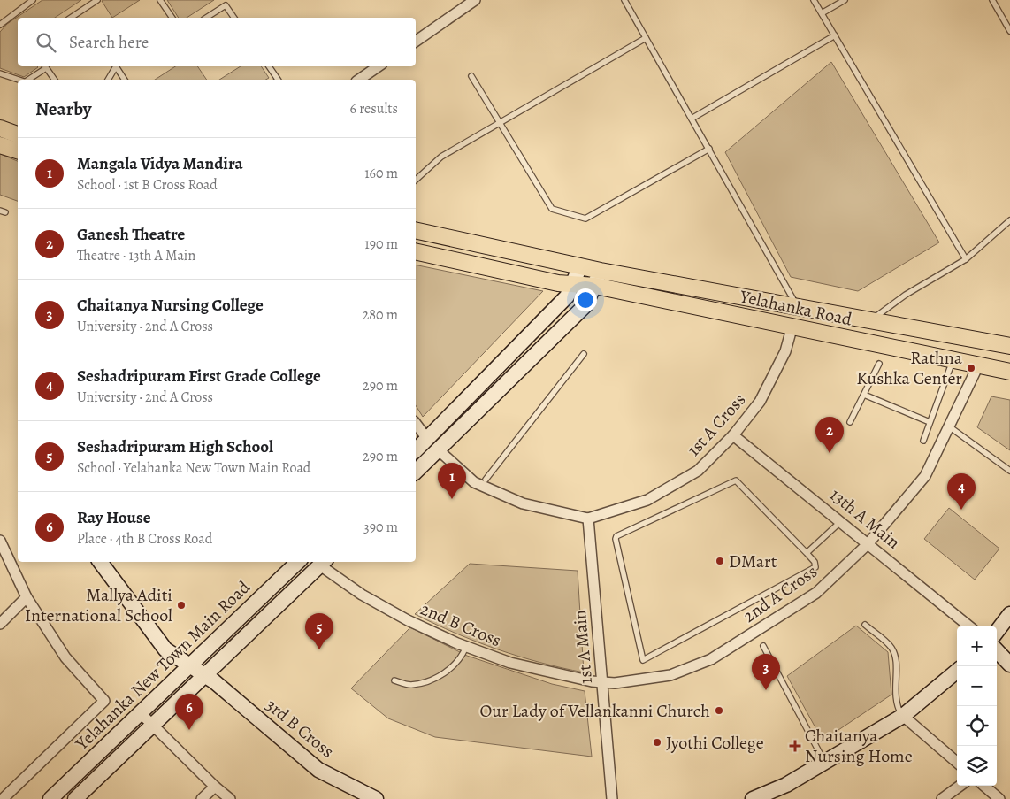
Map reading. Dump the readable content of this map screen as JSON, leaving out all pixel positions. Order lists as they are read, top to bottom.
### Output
{
  "streets": {
    "main road": ["Yelahanka Road", "Yelahanka New Town Main Road", "3rd B Cross"],
    "street": [
      "1st A Cross",
      "13th A Main",
      "2nd A Cross",
      "2nd B Cross",
      "1st A Main"
    ]
  },
  "crossings": [
    ["Yelahanka Road", "1st A Cross"],
    ["Yelahanka Road", "2nd A Cross"],
    ["1st A Cross", "13th A Main"],
    ["1st A Cross", "1st A Main"],
    ["13th A Main", "2nd A Cross"],
    ["2nd A Cross", "2nd B Cross"],
    ["2nd A Cross", "1st A Main"],
    ["2nd B Cross", "1st A Main"],
    ["2nd B Cross", "Yelahanka New Town Main Road"],
    ["Yelahanka New Town Main Road", "3rd B Cross"]
  ],
  "places": {
    "other": [
      "Rathna Kushka Center",
      "DMart",
      "Mallya Aditi International School",
      "Our Lady of Vellankanni Church",
      "Jyothi College"
    ],
    "health": ["Chaitanya Nursing Home"]
  },
  "page": {
    "search": "Search here",
    "heading": ["Nearby", "6 results"],
    "list": [
      {
        "mark": "1",
        "name": "Mangala Vidya Mandira",
        "note": "School · 1st B Cross Road",
        "value": "160 m"
      },
      {
        "mark": "2",
        "name": "Ganesh Theatre",
        "note": "Theatre · 13th A Main",
        "value": "190 m"
      },
      {
        "mark": "3",
        "name": "Chaitanya Nursing College",
        "note": "University · 2nd A Cross",
        "value": "280 m"
      },
      {
        "mark": "4",
        "name": "Seshadripuram First Grade College",
        "note": "University · 2nd A Cross",
        "value": "290 m"
      },
      {
        "mark": "5",
        "name": "Seshadripuram High School",
        "note": "School · Yelahanka New Town Main Road",
        "value": "290 m"
      },
      {
        "mark": "6",
        "name": "Ray House",
        "note": "Place · 4th B Cross Road",
        "value": "390 m"
      }
    ],
    "pins": [
      "2",
      "1",
      "4",
      "5",
      "3",
      "6"
    ],
    "map_buttons": ["+", "−"]
  }
}
